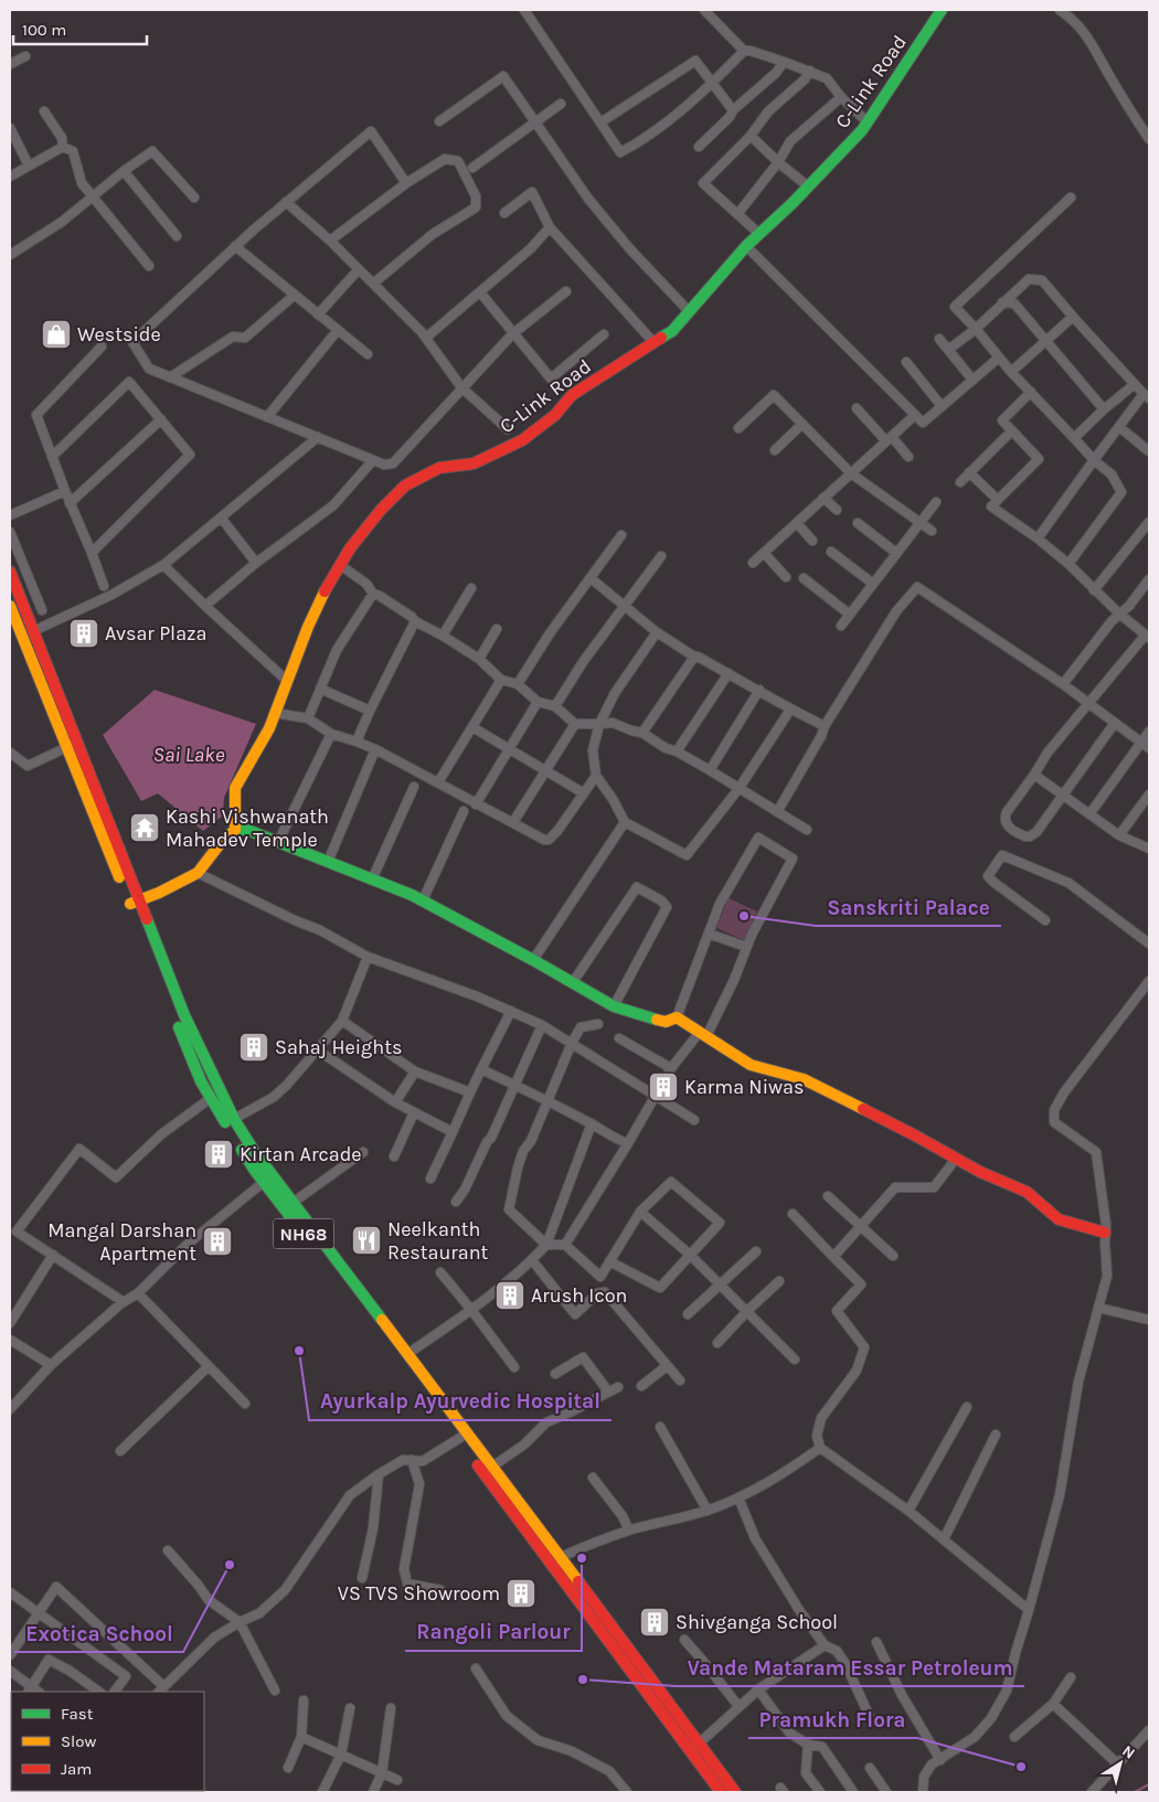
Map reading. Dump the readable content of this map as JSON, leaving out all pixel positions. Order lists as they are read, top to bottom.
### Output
{
  "streets": {
    "main road": ["C-Link Road", "NH68"]
  },
  "water": ["Sai Lake"],
  "places": {
    "shop": ["Westside"],
    "building": [
      "Avsar Plaza",
      "Sahaj Heights",
      "Karma Niwas",
      "Kirtan Arcade",
      "Mangal Darshan Apartment",
      "Arush Icon",
      "VS TVS Showroom",
      "Shivganga School"
    ],
    "temple": ["Kashi Vishwanath Mahadev Temple"],
    "other": [
      "Sanskriti Palace",
      "Ayurkalp Ayurvedic Hospital",
      "Rangoli Parlour",
      "Exotica School",
      "Vande Mataram Essar Petroleum",
      "Pramukh Flora"
    ],
    "restaurant": ["Neelkanth Restaurant"]
  },
  "legend": ["Fast", "Slow", "Jam"],
  "scale_bar": "100 m",
  "north": "top right"
}
